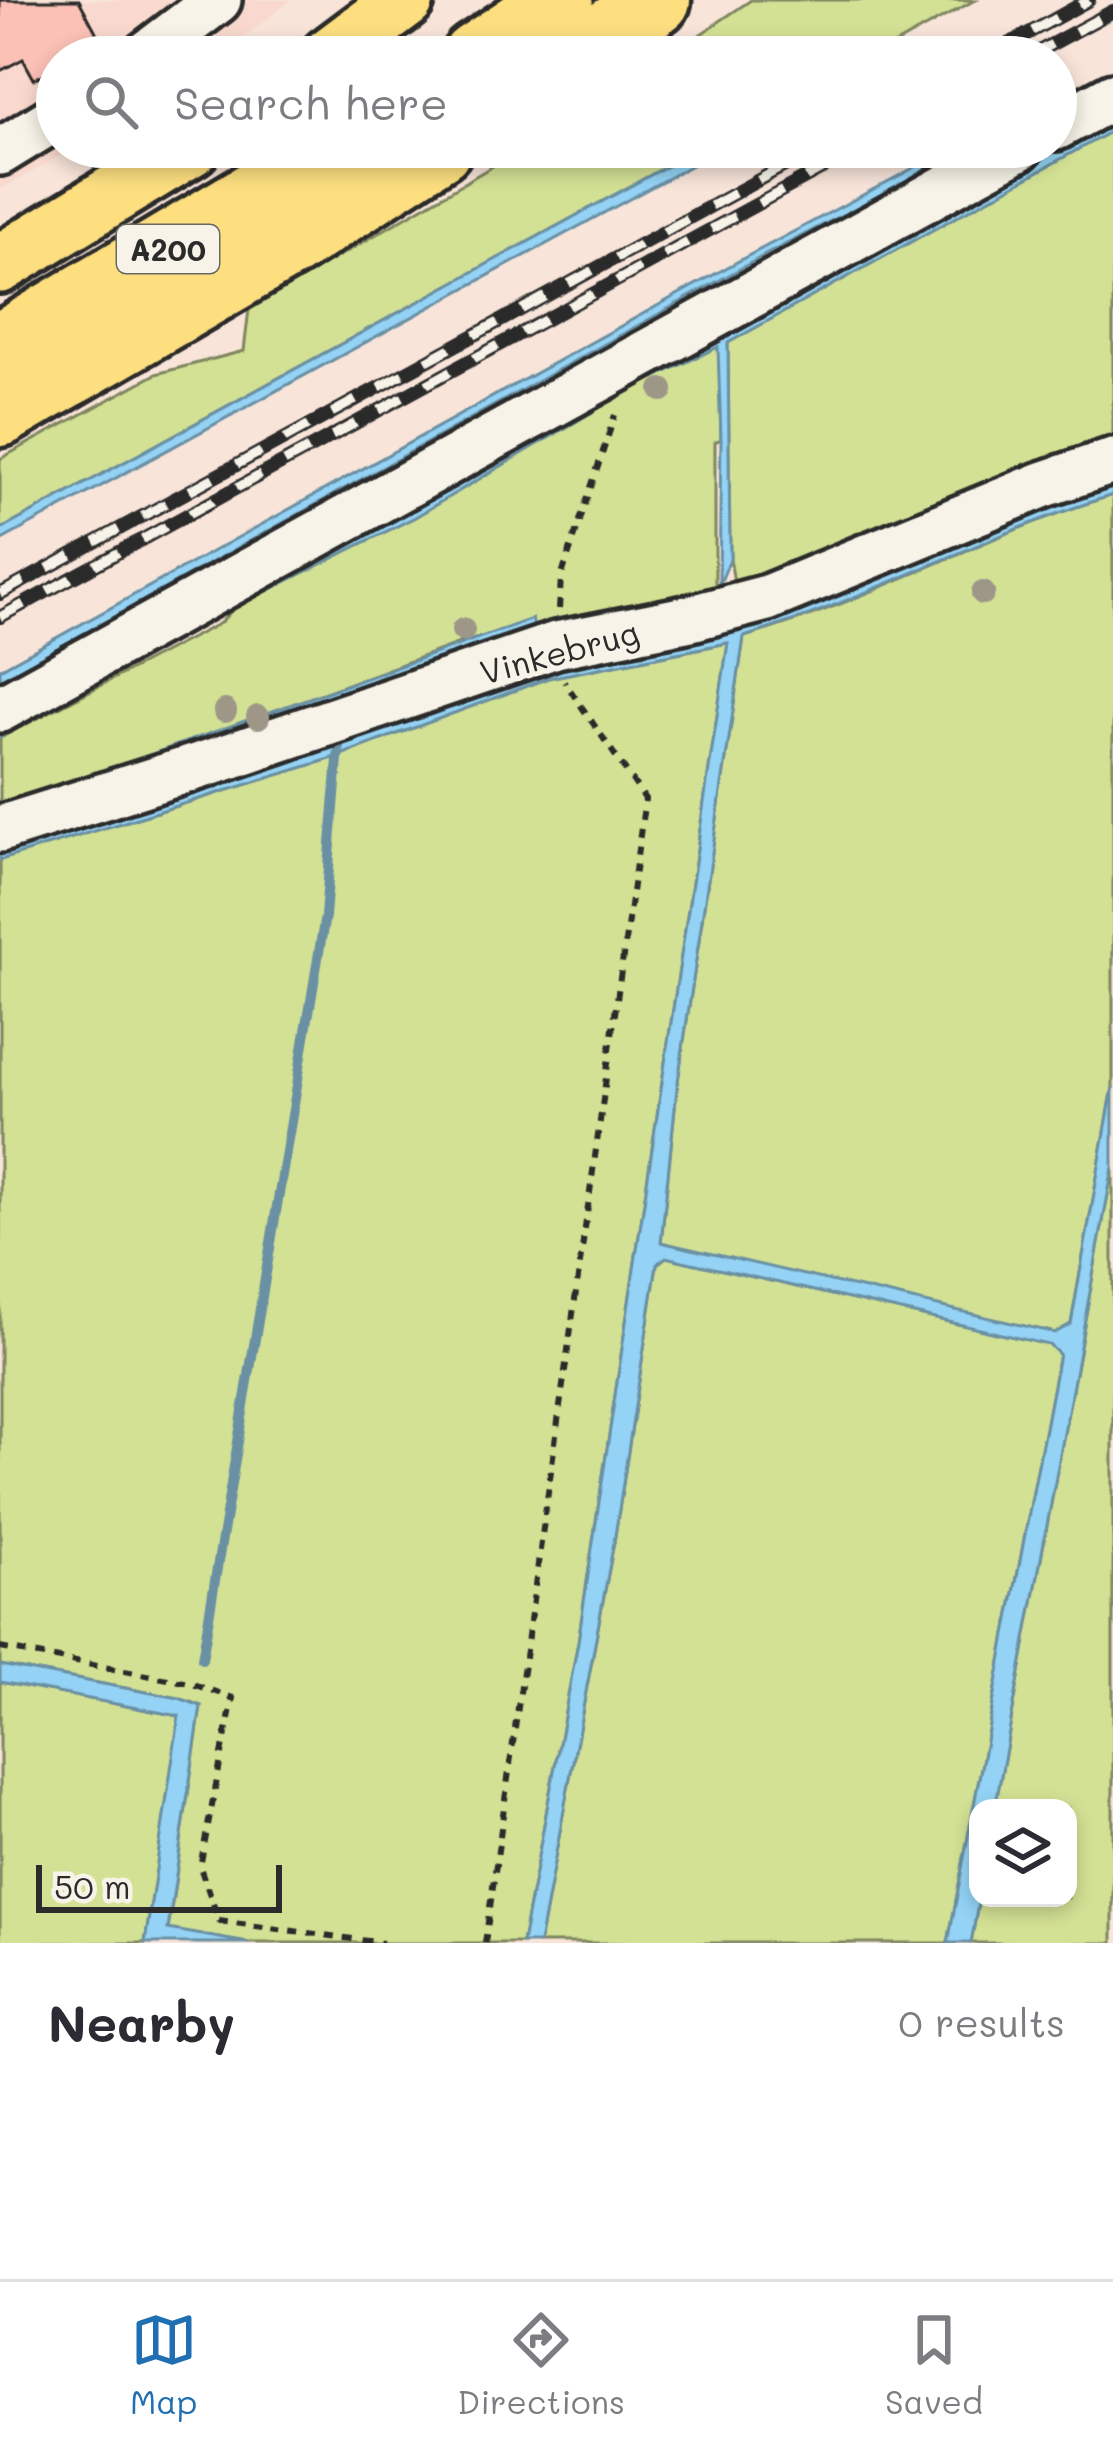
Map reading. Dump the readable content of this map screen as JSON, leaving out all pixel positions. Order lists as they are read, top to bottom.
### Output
{
  "streets": {
    "highway": ["A200"],
    "street": ["Vinkebrug"]
  },
  "scale_bar": "50 m",
  "page": {
    "search": "Search here",
    "scale": "50 m",
    "heading": ["Nearby", "0 results"],
    "nav": ["Map", "Directions", "Saved"]
  }
}
